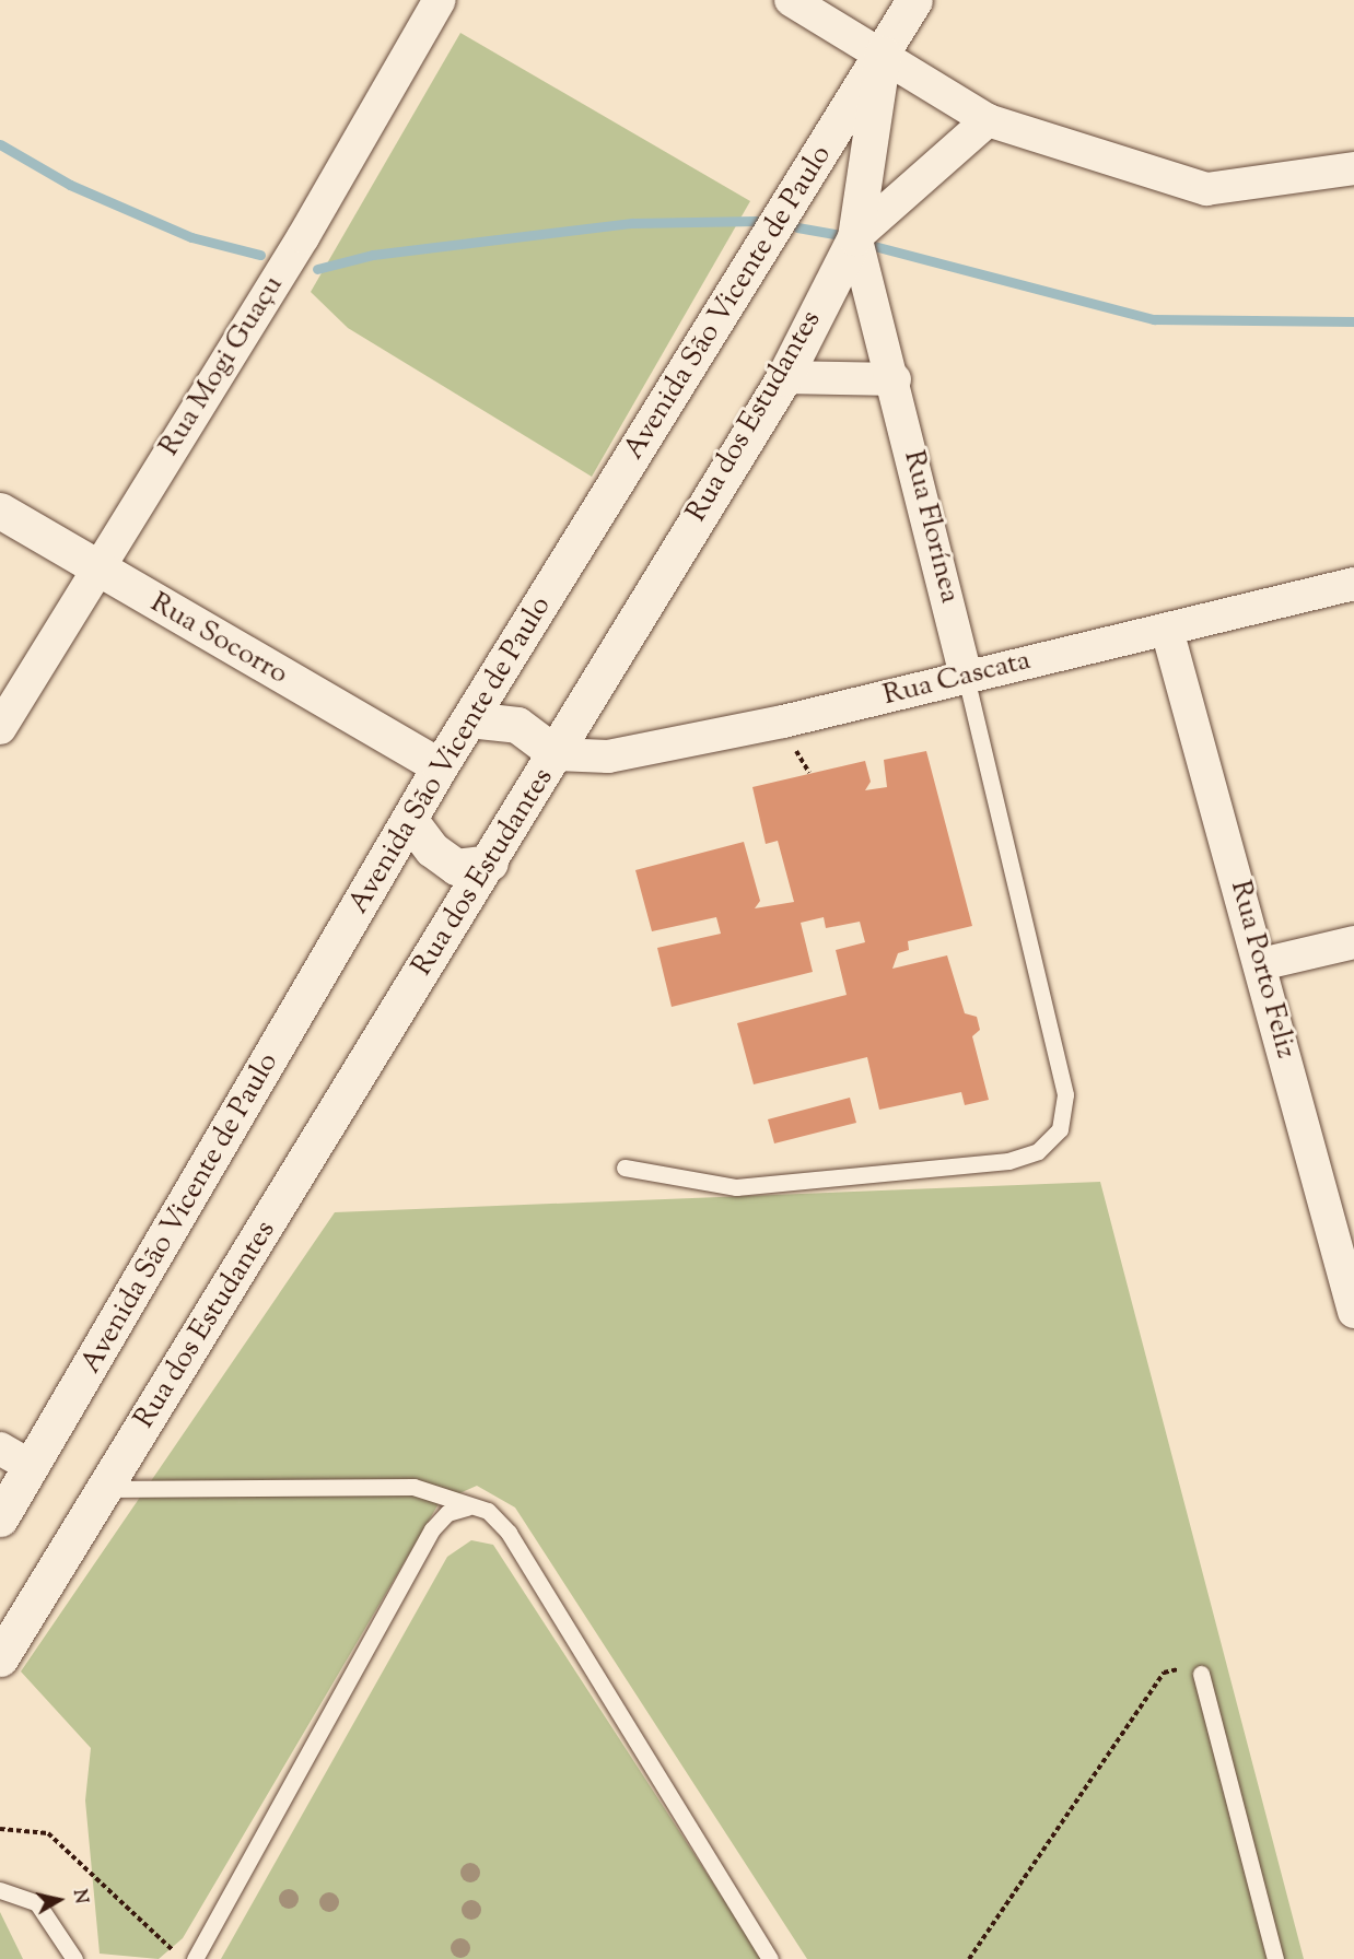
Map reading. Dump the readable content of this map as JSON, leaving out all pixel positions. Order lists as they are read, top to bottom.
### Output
{
  "streets": {
    "main road": ["Avenida São Vicente de Paulo", "Rua dos Estudantes", "Rua Socorro"],
    "street": [
      "Rua Mogi Guaçu",
      "Rua Florínea",
      "Rua Cascata",
      "Rua Porto Feliz"
    ]
  },
  "crossings": [
    ["Avenida São Vicente de Paulo", "Rua dos Estudantes"],
    ["Avenida São Vicente de Paulo", "Rua Socorro"],
    ["Rua Mogi Guaçu", "Rua Socorro"],
    ["Rua dos Estudantes", "Rua Florínea"],
    ["Rua dos Estudantes", "Rua Cascata"],
    ["Rua Florínea", "Rua Cascata"],
    ["Rua Cascata", "Rua Porto Feliz"]
  ],
  "north": "right"
}
